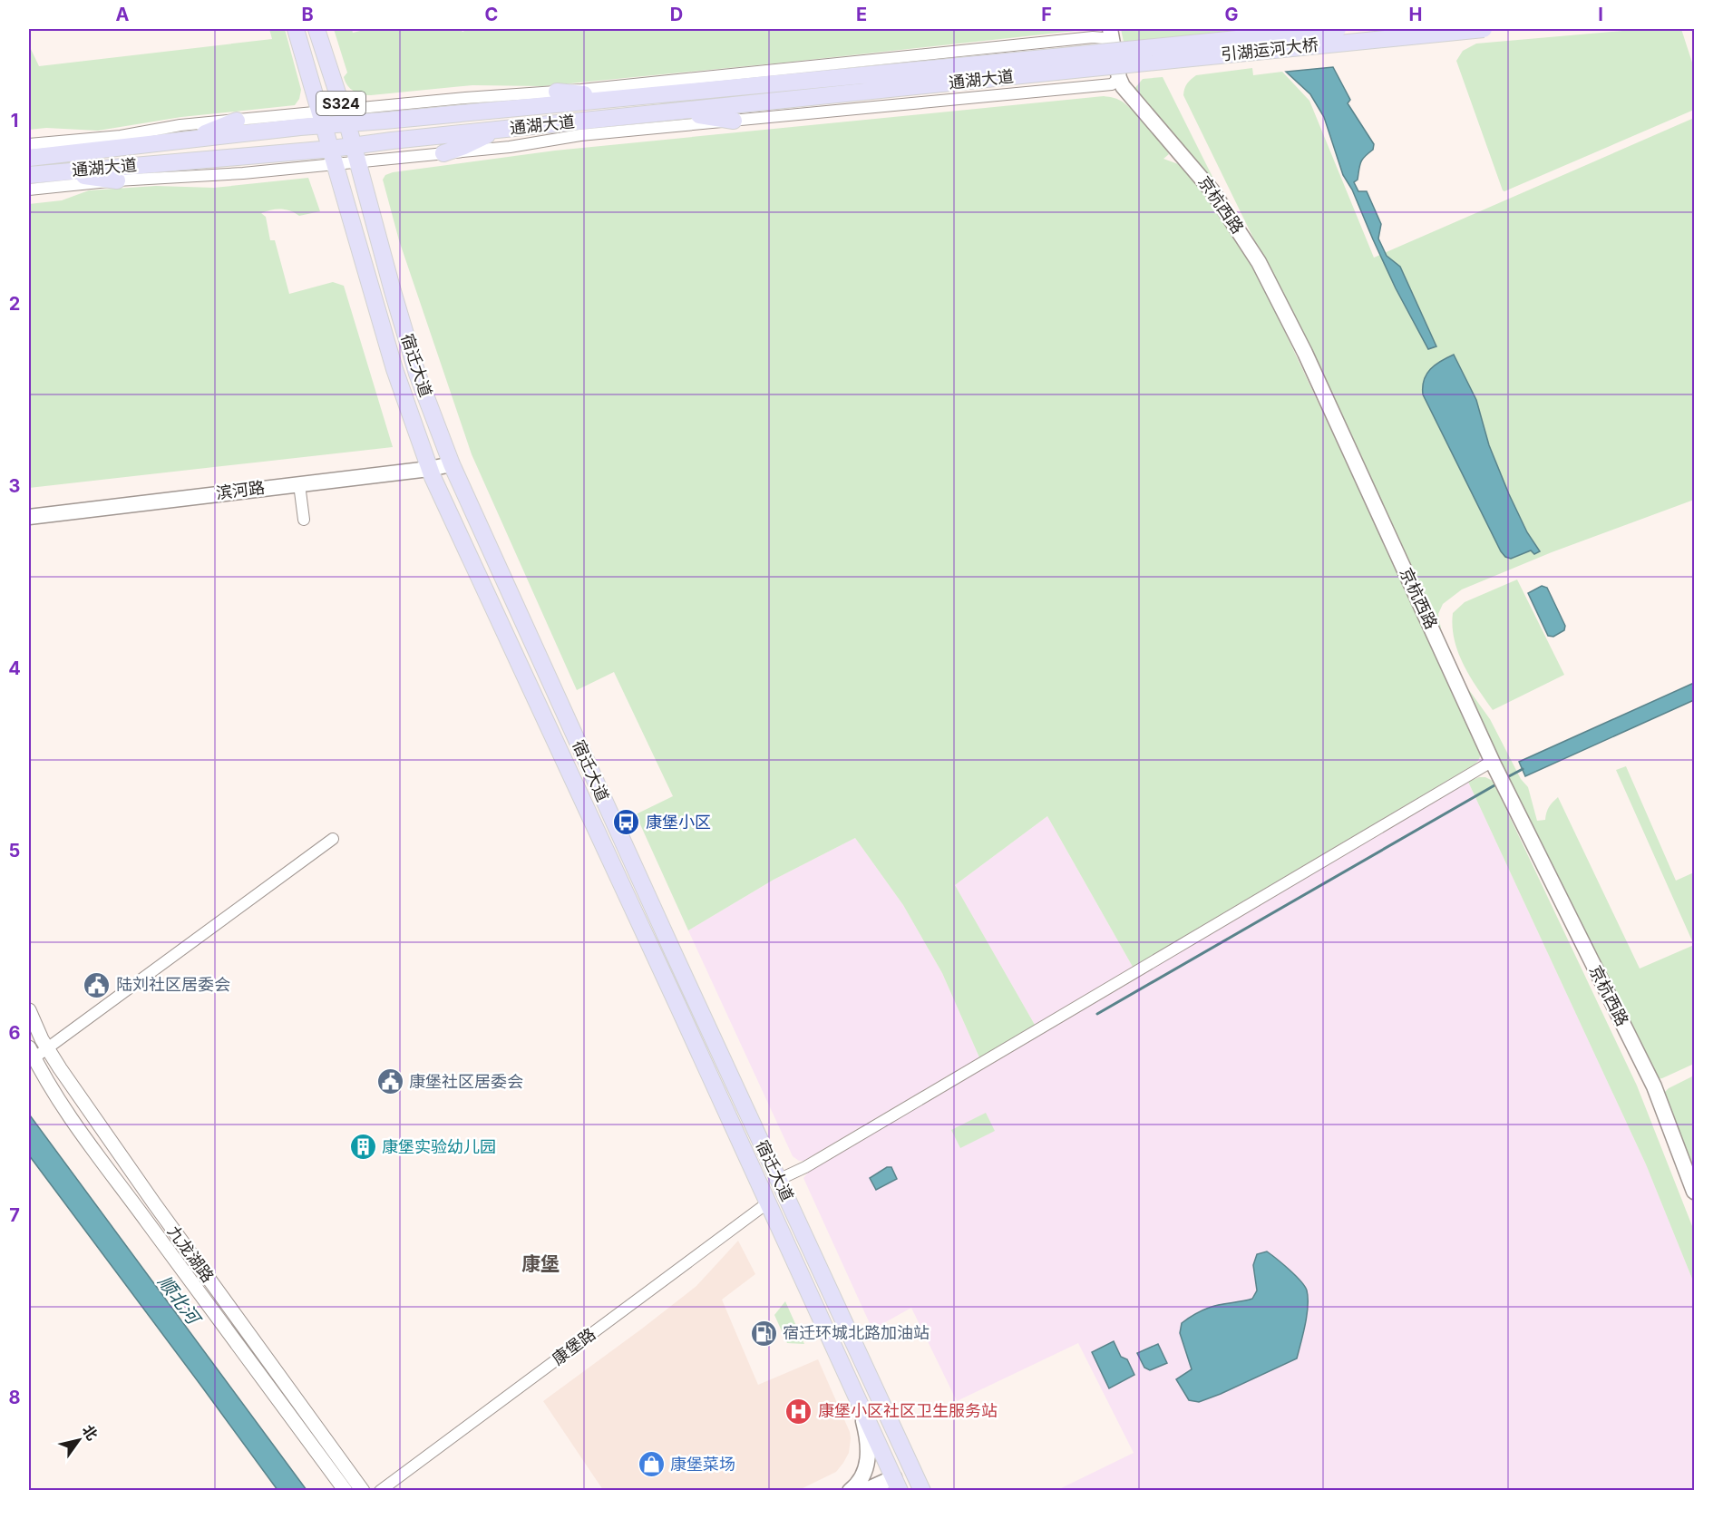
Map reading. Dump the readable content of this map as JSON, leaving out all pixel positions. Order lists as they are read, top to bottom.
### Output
{
  "streets": {
    "main road": [
      "引湖运河大桥",
      "通湖大道",
      "S324",
      "京杭西路",
      "宿迁大道",
      "滨河路"
    ],
    "street": ["九龙湖路", "康堡路"]
  },
  "crossings": [
    ["引湖运河大桥", "通湖大道"],
    ["通湖大道", "宿迁大道"],
    ["宿迁大道", "滨河路"],
    ["宿迁大道", "康堡路"]
  ],
  "districts": ["康堡"],
  "water": ["顺北河"],
  "places": {
    "bus stop": ["康堡小区"],
    "public building": ["陆刘社区居委会", "康堡社区居委会"],
    "building": ["康堡实验幼儿园"],
    "fuel station": ["宿迁环城北路加油站"],
    "hospital": ["康堡小区社区卫生服务站"],
    "shop": ["康堡菜场"]
  },
  "north": "top right",
  "grid": {
    "columns": [
      "A",
      "B",
      "C",
      "D",
      "E",
      "F",
      "G",
      "H",
      "I"
    ],
    "rows": [
      "1",
      "2",
      "3",
      "4",
      "5",
      "6",
      "7",
      "8"
    ]
  }
}
